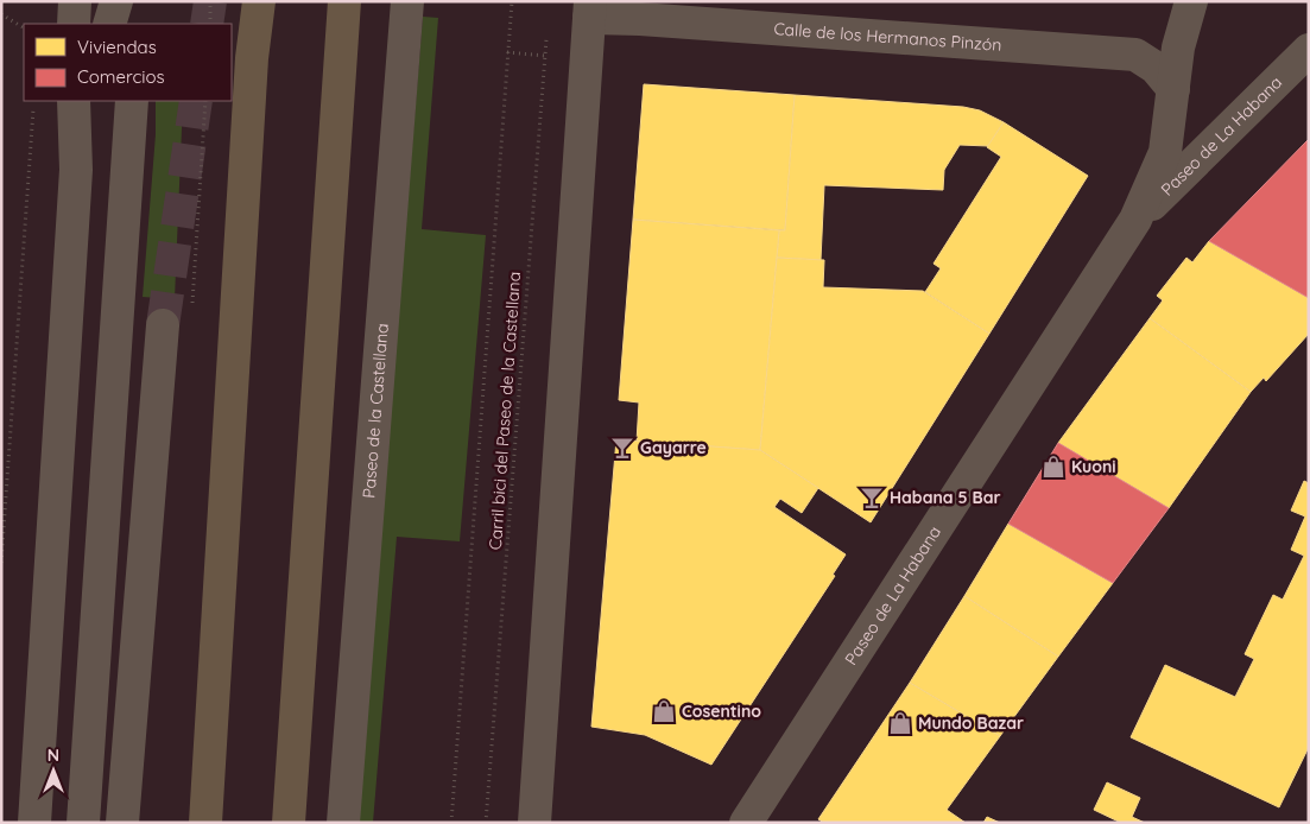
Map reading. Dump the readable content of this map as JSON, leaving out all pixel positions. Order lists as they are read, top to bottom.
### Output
{
  "streets": {
    "street": ["Calle de los Hermanos Pinzón", "Paseo de La Habana", "Paseo de la Castellana"],
    "path": ["Carril bici del Paseo de la Castellana"]
  },
  "crossings": [
    ["Calle de los Hermanos Pinzón", "Paseo de La Habana"]
  ],
  "places": {
    "bar": ["Gayarre", "Habana 5 Bar"],
    "shop": ["Kuoni", "Cosentino", "Mundo Bazar"]
  },
  "legend": ["Viviendas", "Comercios"],
  "north": "top"
}
